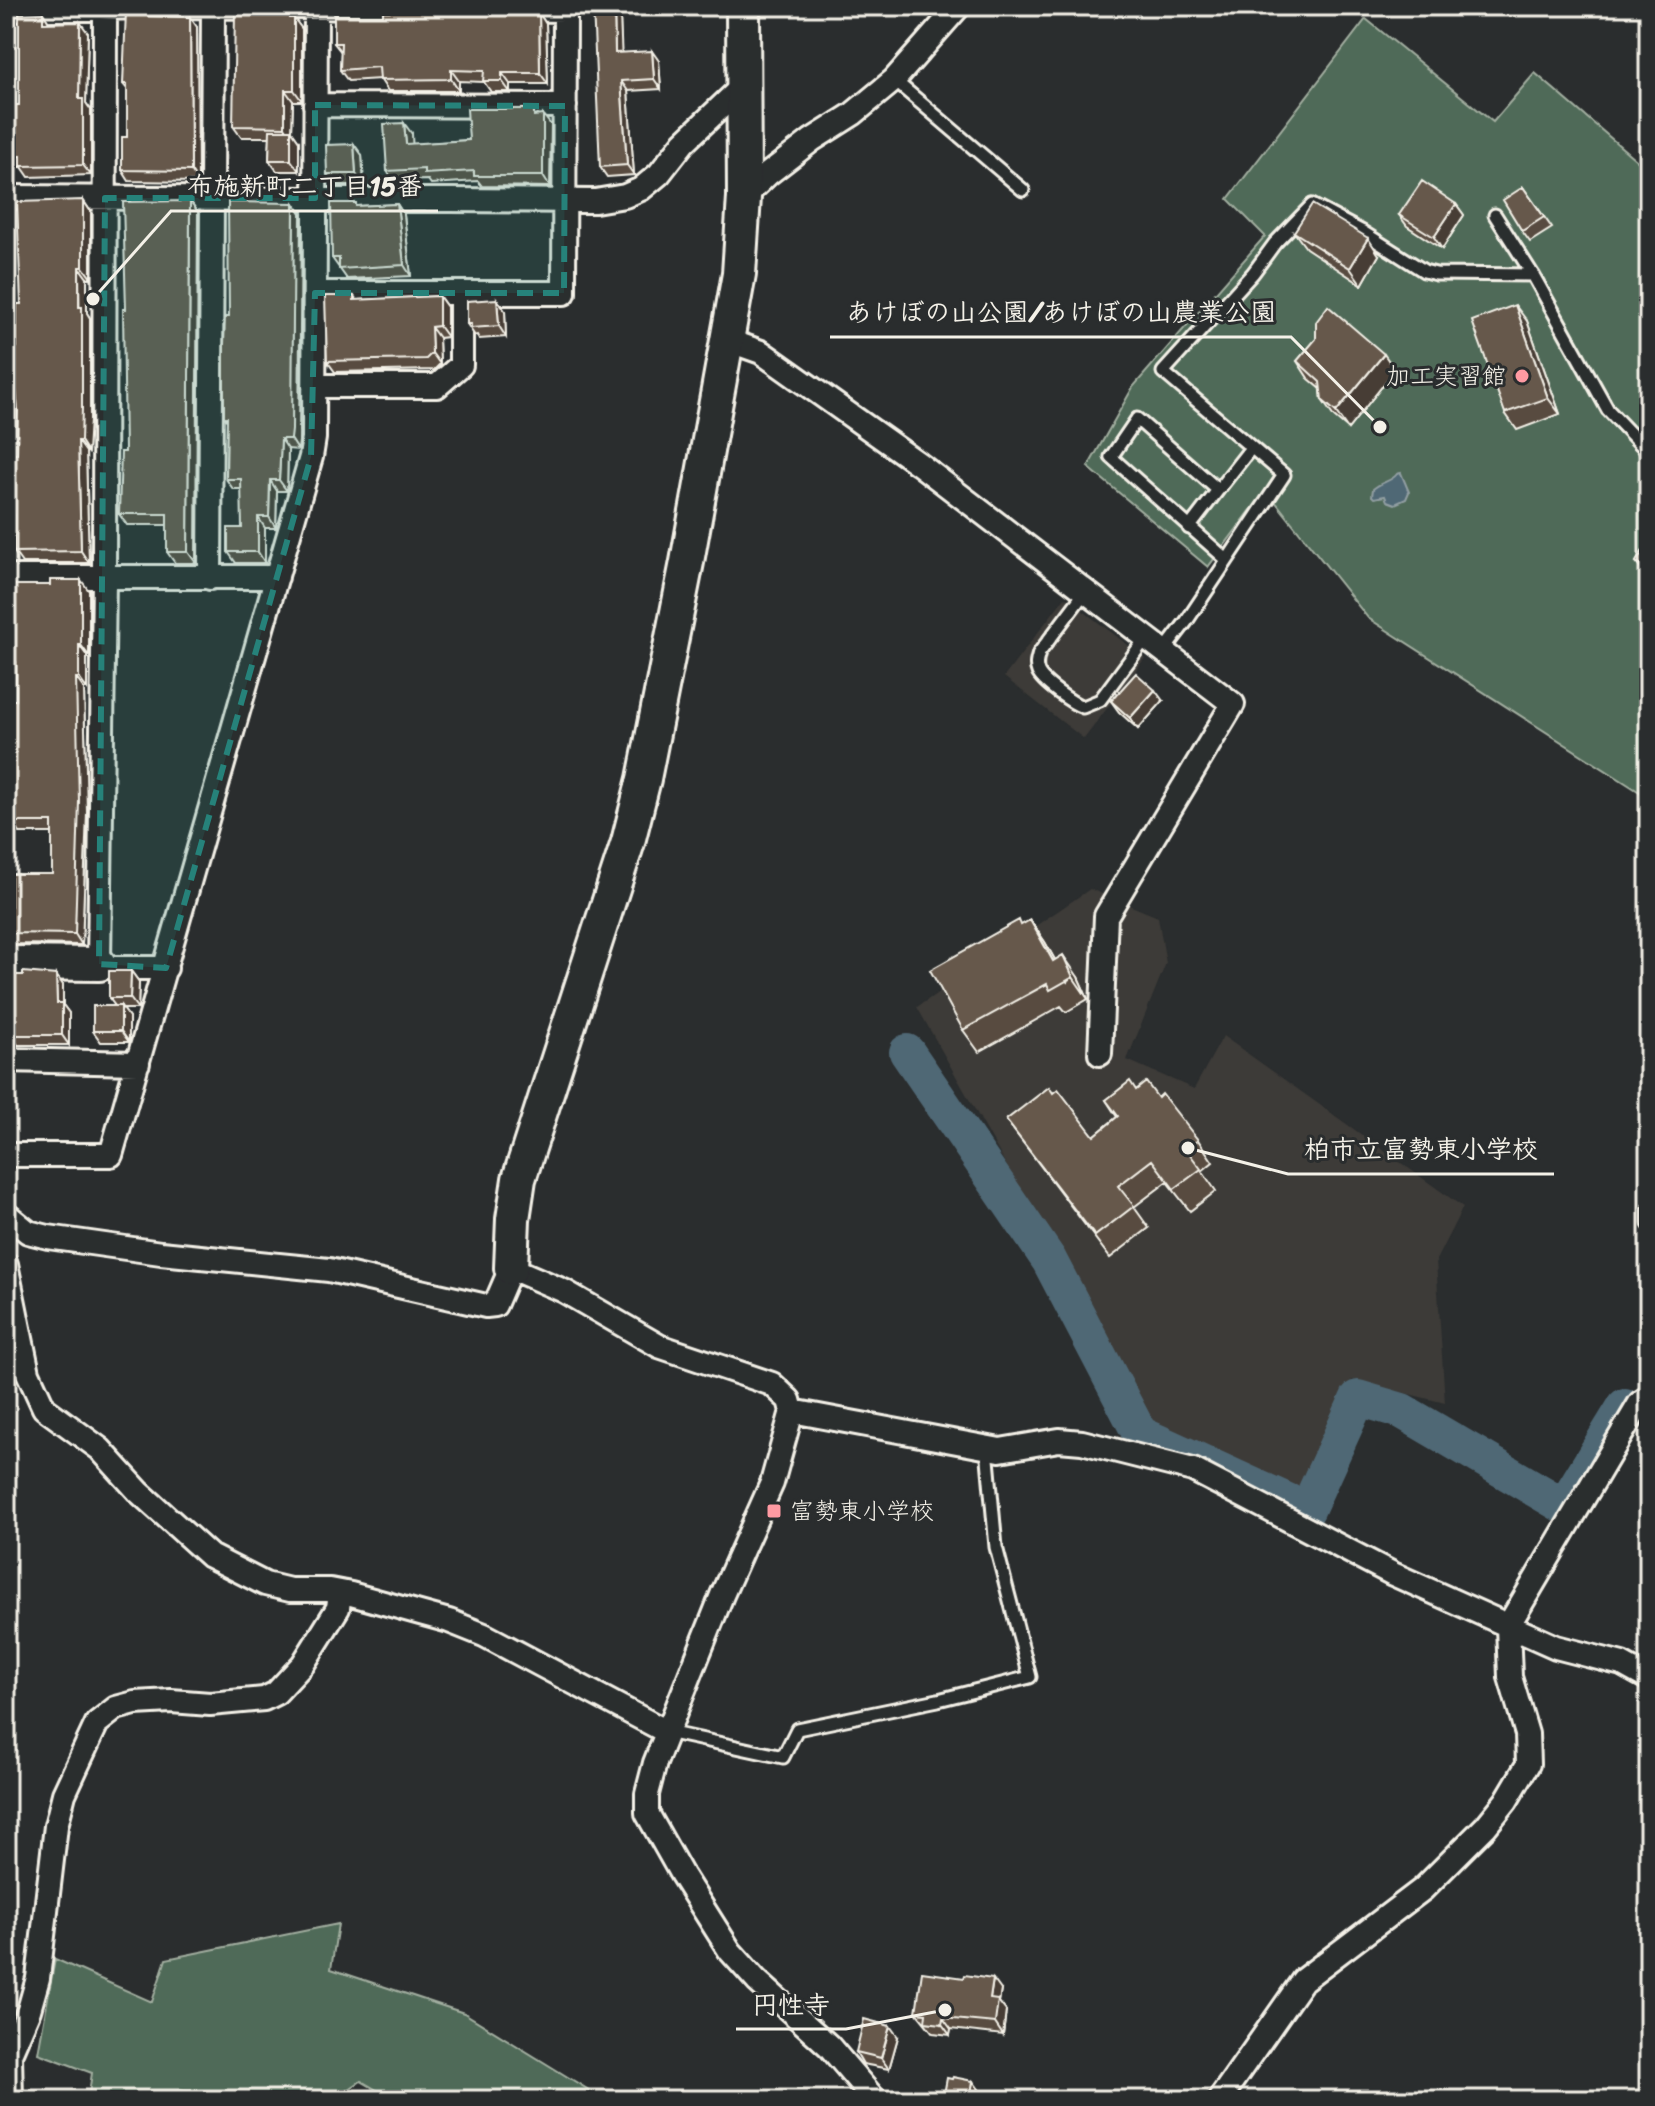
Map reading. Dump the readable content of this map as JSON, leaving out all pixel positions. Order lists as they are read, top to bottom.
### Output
{
  "places": {
    "other": [
      "布施新町二丁目15番",
      "加工実習館",
      "あけぼの山公園/あけぼの山農業公園",
      "柏市立富勢東小学校",
      "円性寺"
    ],
    "transit": ["富勢東小学校"]
  }
}
